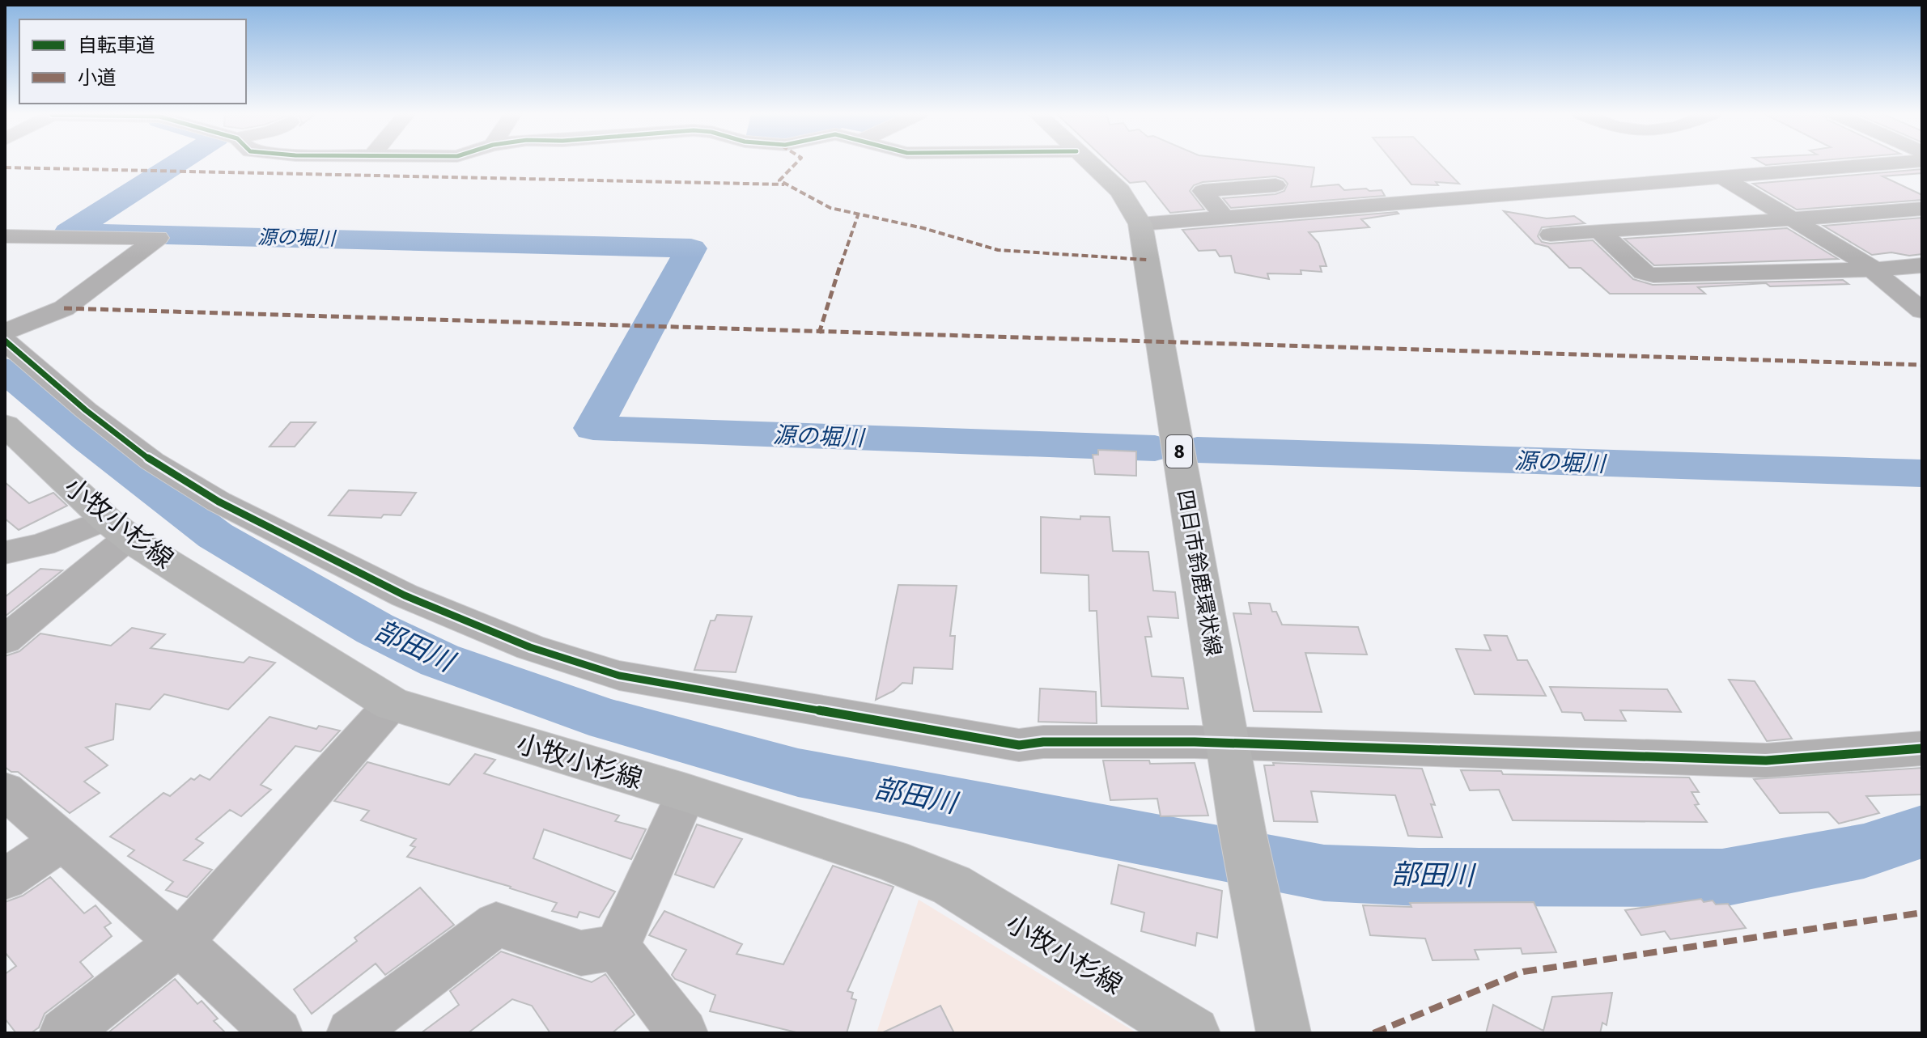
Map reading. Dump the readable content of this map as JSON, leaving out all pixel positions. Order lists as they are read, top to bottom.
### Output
{
  "streets": {
    "main road": ["8", "小牧小杉線", "四日市鈴鹿環状線"]
  },
  "water": ["源の堀川", "部田川"],
  "legend": ["自転車道", "小道"]
}
